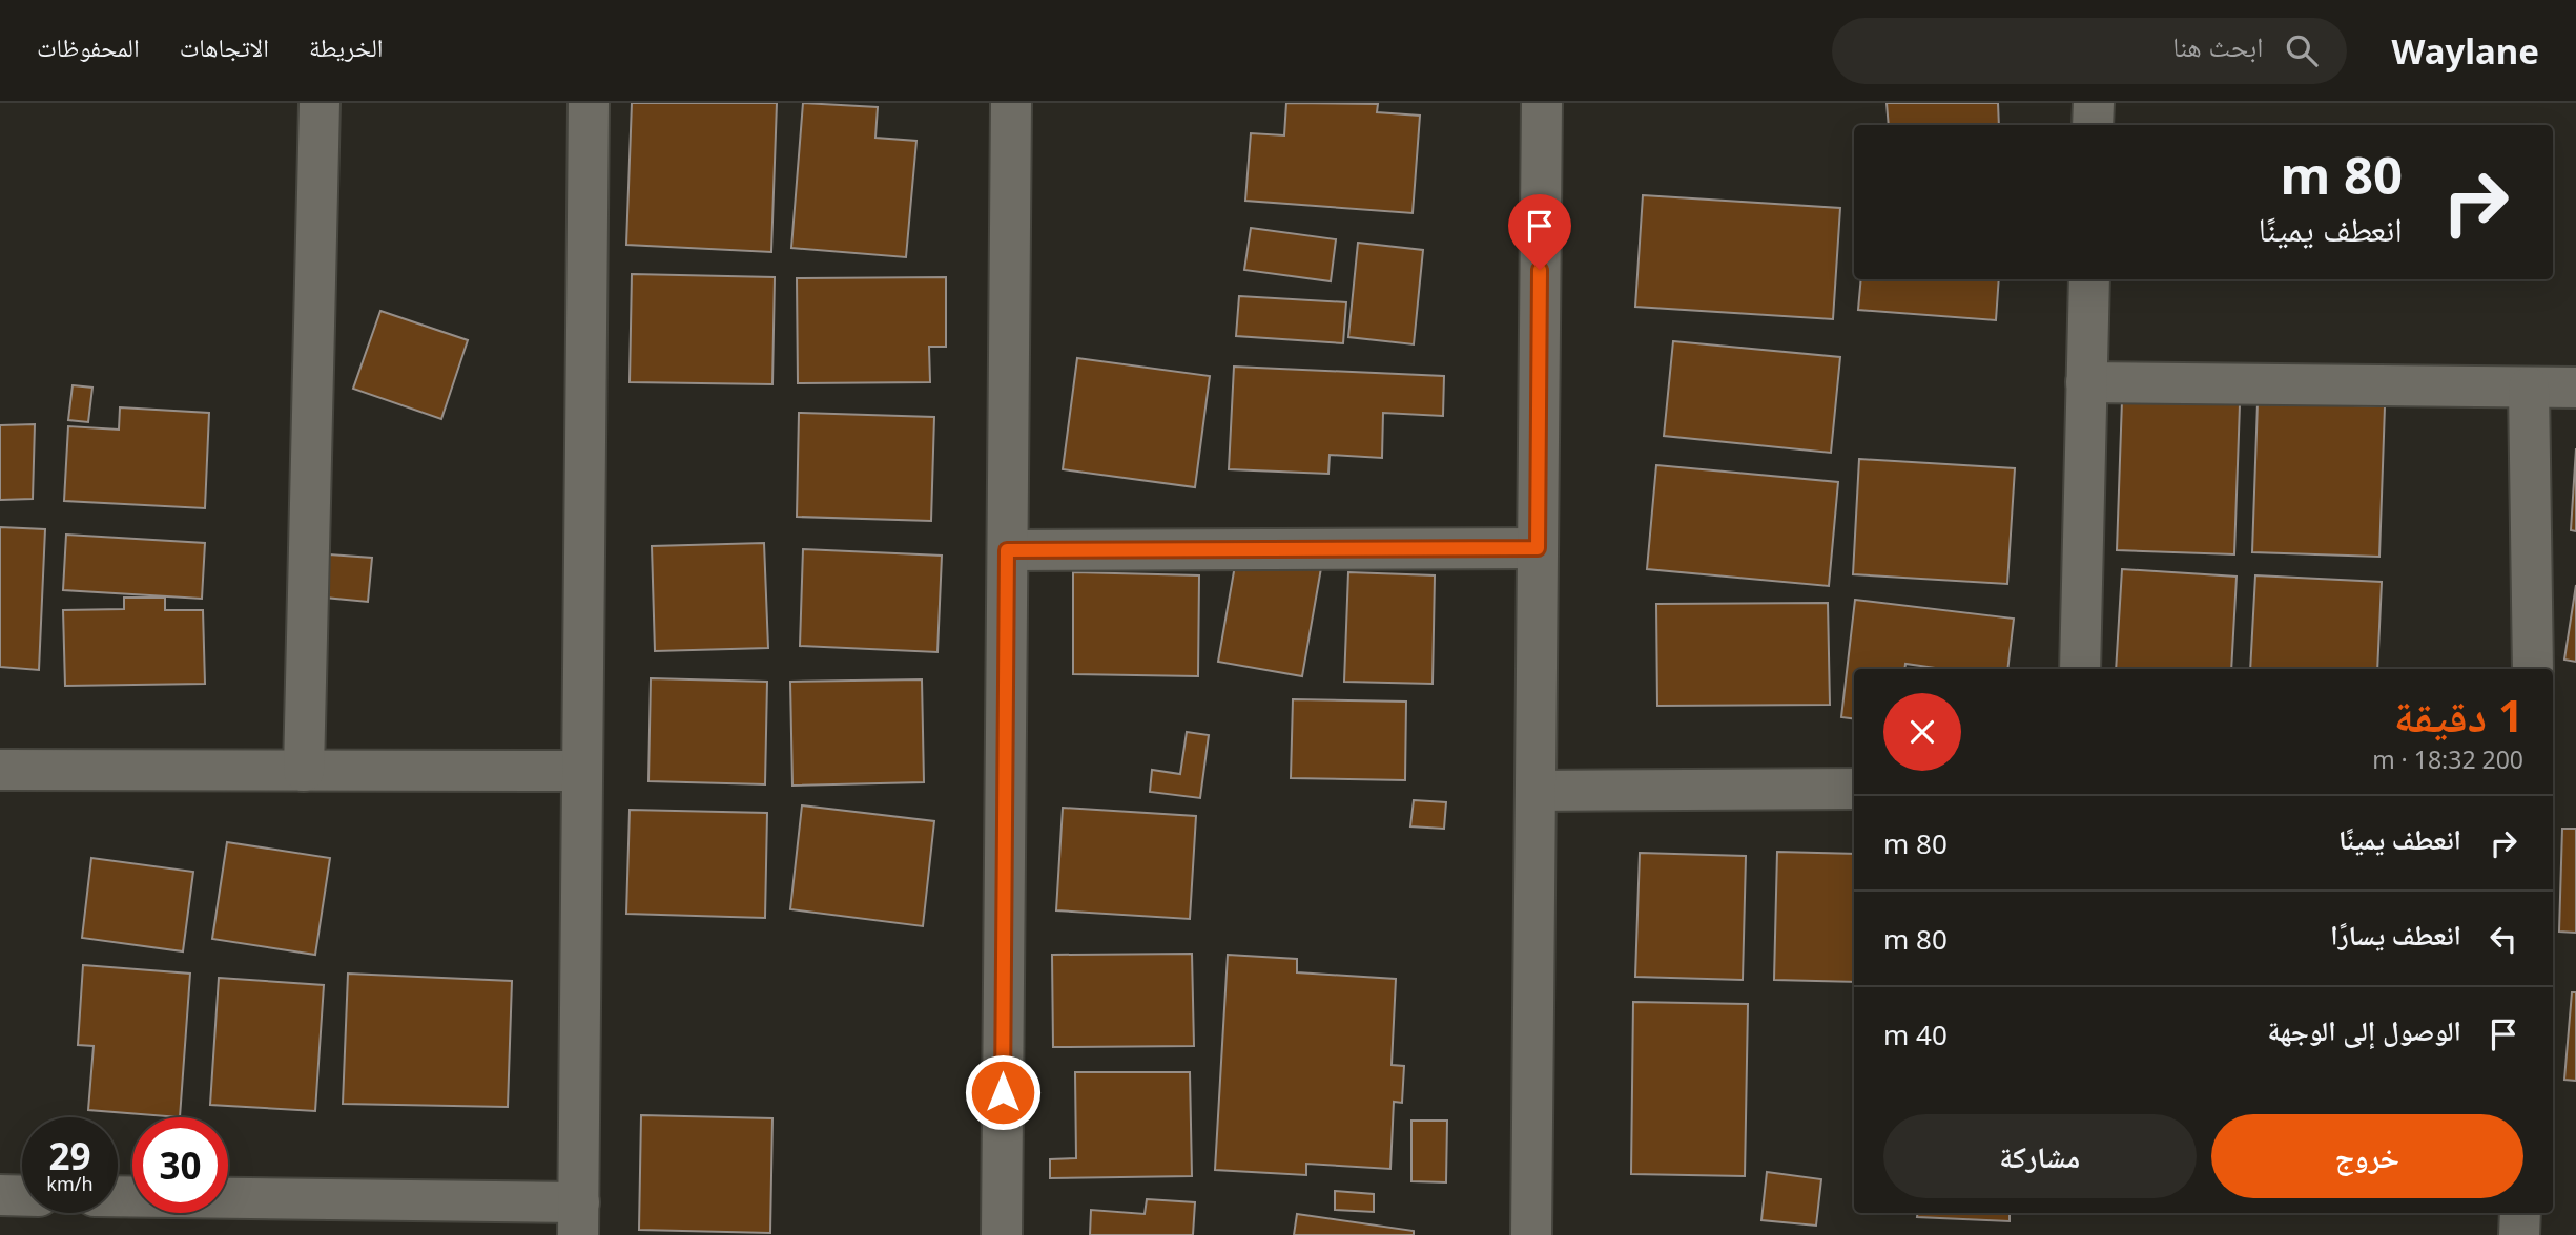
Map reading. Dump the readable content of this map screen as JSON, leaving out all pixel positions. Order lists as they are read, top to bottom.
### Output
{
  "page": {
    "header": "Waylane",
    "search": "ابحث هنا",
    "nav": ["الخريطة", "الاتجاهات", "المحفوظات"],
    "turn": ["80 m", "انعطف يمينًا"],
    "heading": ["1 دقيقة", "200 m · 18:32"],
    "list": [
      {
        "name": "انعطف يمينًا",
        "value": "80 m"
      },
      {
        "name": "انعطف يسارًا",
        "value": "80 m"
      },
      {
        "name": "الوصول إلى الوجهة",
        "value": "40 m"
      }
    ],
    "buttons": ["خروج", "مشاركة"],
    "speed": "29 km/h",
    "limit": "30"
  }
}
